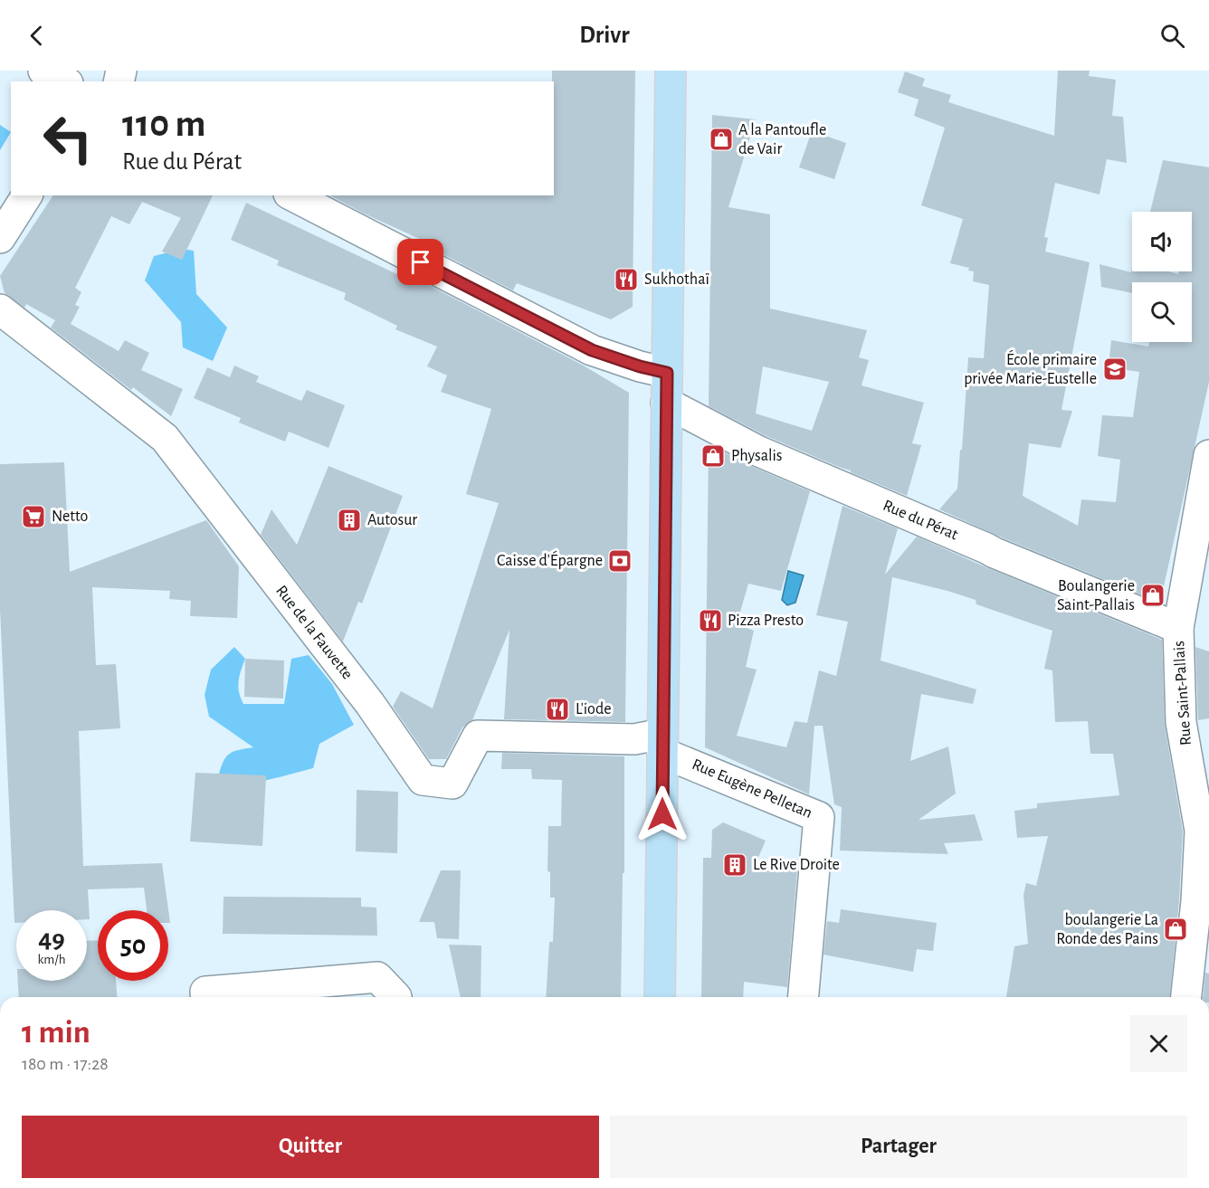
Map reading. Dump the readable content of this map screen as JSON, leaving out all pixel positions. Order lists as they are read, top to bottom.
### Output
{
  "streets": {
    "street": [
      "Rue du Pérat",
      "Rue de la Fauvette",
      "Rue Saint-Pallais",
      "Rue Eugène Pelletan"
    ]
  },
  "crossings": [
    ["Rue du Pérat", "Rue Saint-Pallais"],
    ["Rue de la Fauvette", "Rue Eugène Pelletan"]
  ],
  "places": {
    "shop": [
      "A la Pantoufle de Vair",
      "Physalis",
      "Boulangerie Saint-Pallais",
      "boulangerie La Ronde des Pains"
    ],
    "restaurant": ["Sukhothaï", "Pizza Presto", "L'iode"],
    "school or university": ["École primaire privée Marie-Eustelle"],
    "supermarket": ["Netto"],
    "building": ["Autosur", "Le Rive Droite"],
    "bank": ["Caisse d'Épargne"]
  },
  "page": {
    "header": "Drivr",
    "turn": ["110 m", "Rue du Pérat"],
    "speed": "49 km/h",
    "limit": "50",
    "heading": ["1 min", "180 m · 17:28"],
    "buttons": ["Quitter", "Partager"]
  }
}
